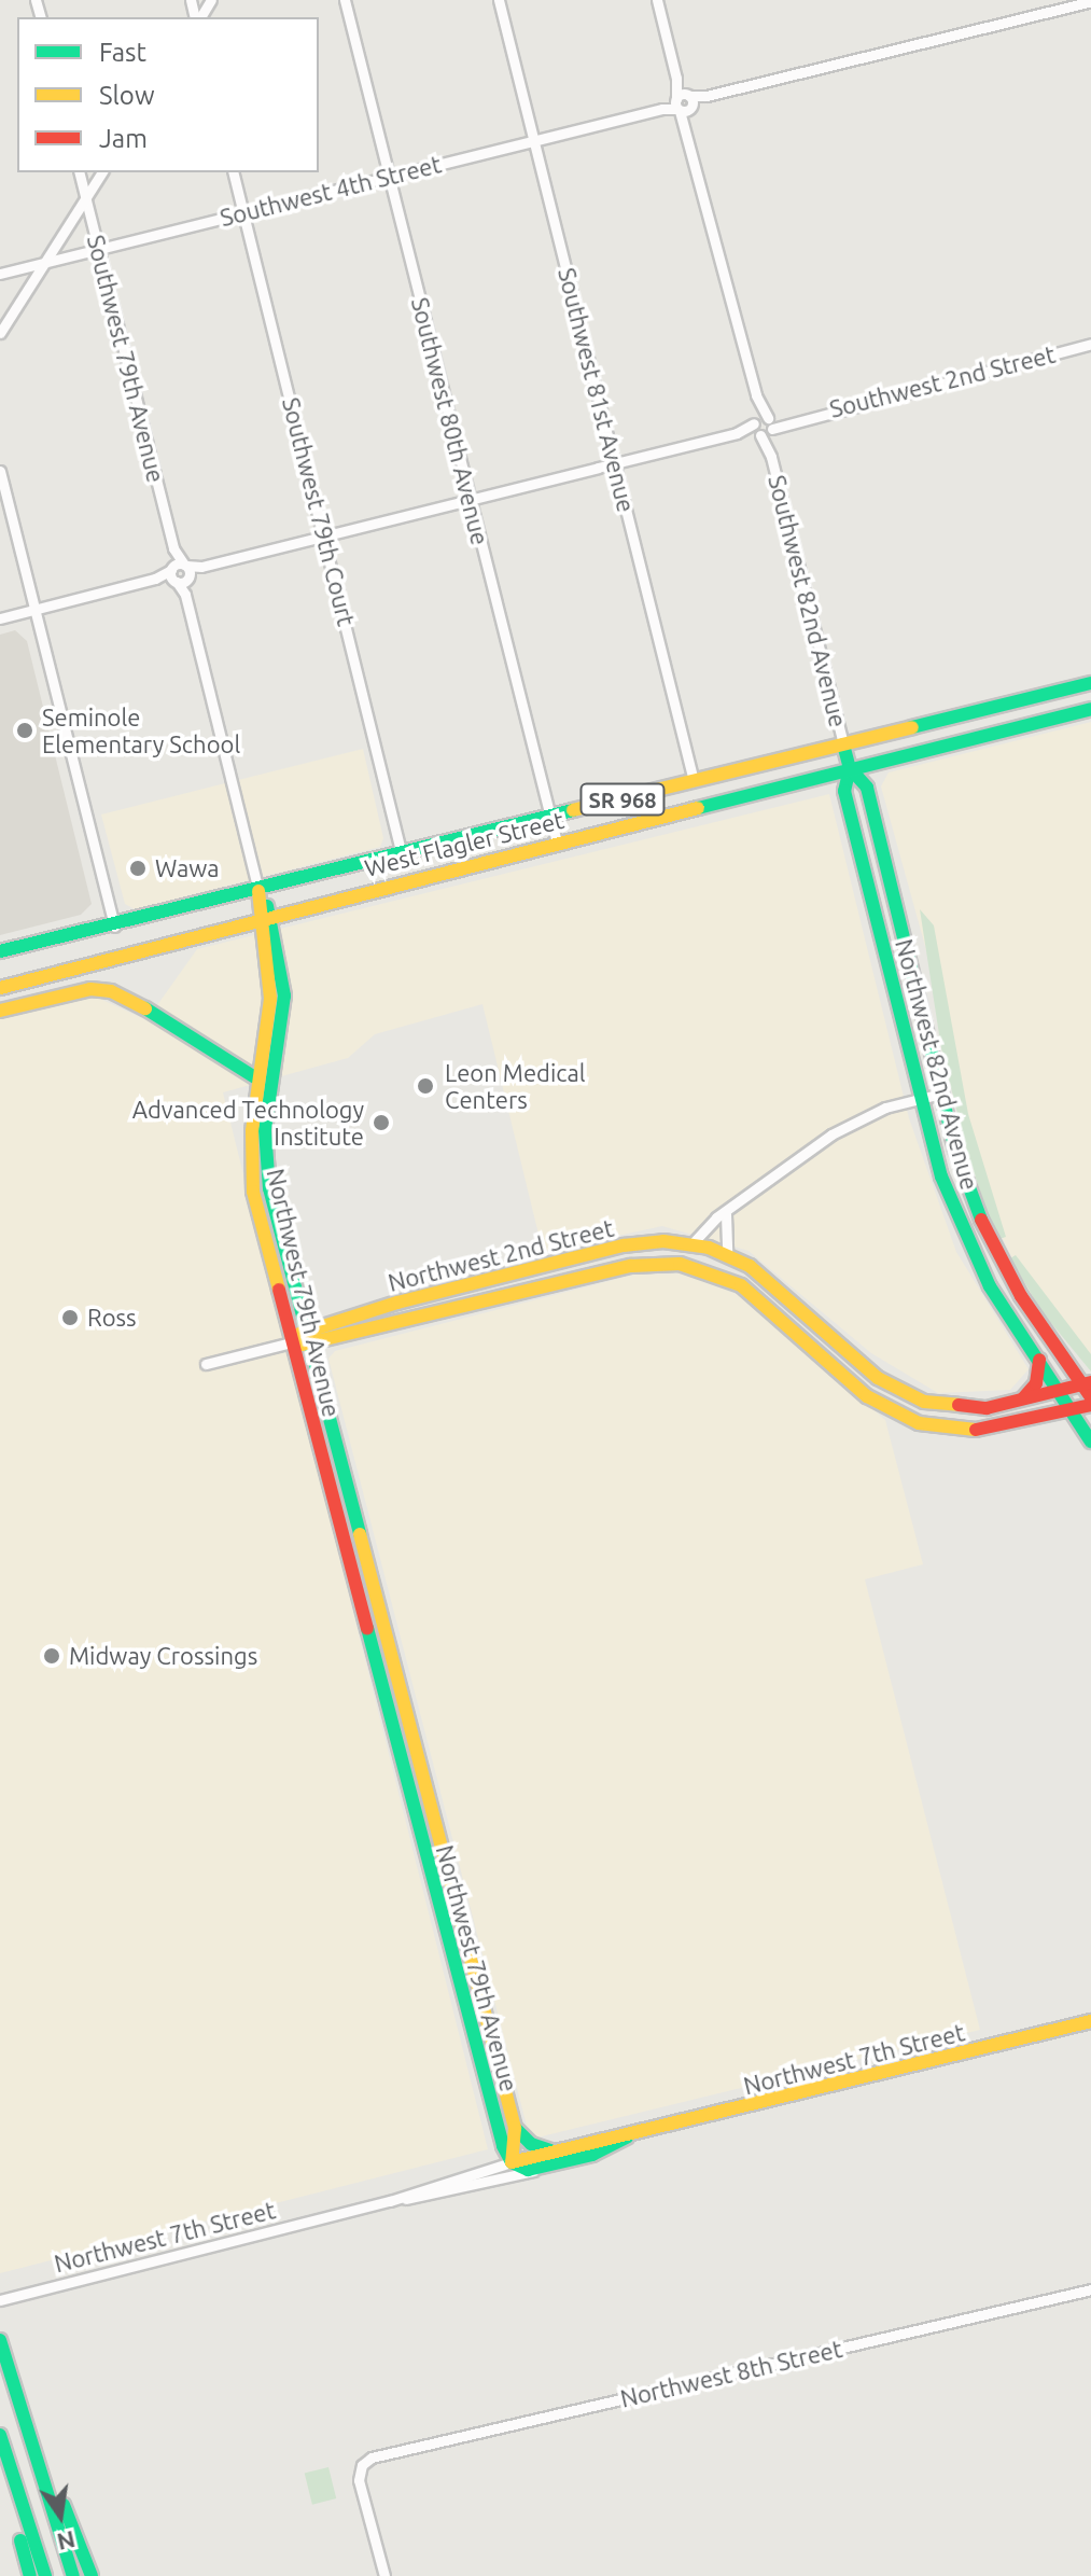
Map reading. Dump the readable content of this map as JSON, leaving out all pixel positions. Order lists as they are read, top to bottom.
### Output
{
  "streets": {
    "main road": [
      "SR 968",
      "West Flagler Street",
      "Northwest 82nd Avenue",
      "Northwest 2nd Street",
      "Northwest 79th Avenue",
      "Northwest 7th Street"
    ],
    "street": [
      "Southwest 4th Street",
      "Southwest 79th Avenue",
      "Southwest 2nd Street",
      "Southwest 81st Avenue",
      "Southwest 80th Avenue",
      "Southwest 79th Court",
      "Southwest 82nd Avenue",
      "Northwest 8th Street"
    ]
  },
  "crossings": [
    ["Southwest 4th Street", "Southwest 79th Avenue"],
    ["Southwest 4th Street", "Southwest 81st Avenue"],
    ["Southwest 4th Street", "Southwest 80th Avenue"],
    ["Southwest 4th Street", "Southwest 79th Court"],
    ["Southwest 4th Street", "Southwest 82nd Avenue"],
    ["Southwest 79th Avenue", "Southwest 2nd Street"],
    ["Southwest 79th Avenue", "West Flagler Street"],
    ["Southwest 79th Avenue", "Northwest 79th Avenue"],
    ["Southwest 2nd Street", "Southwest 81st Avenue"],
    ["Southwest 2nd Street", "Southwest 80th Avenue"],
    ["Southwest 2nd Street", "Southwest 79th Court"],
    ["Southwest 2nd Street", "Southwest 82nd Avenue"],
    ["Southwest 81st Avenue", "West Flagler Street"],
    ["Southwest 80th Avenue", "West Flagler Street"],
    ["Southwest 79th Court", "West Flagler Street"],
    ["Southwest 82nd Avenue", "West Flagler Street"],
    ["Southwest 82nd Avenue", "Northwest 82nd Avenue"],
    ["West Flagler Street", "Northwest 82nd Avenue"],
    ["West Flagler Street", "Northwest 79th Avenue"],
    ["Northwest 82nd Avenue", "Northwest 2nd Street"],
    ["Northwest 2nd Street", "Northwest 79th Avenue"],
    ["Northwest 79th Avenue", "Northwest 7th Street"]
  ],
  "places": [
    "Seminole Elementary School",
    "Wawa",
    "Leon Medical Centers",
    "Advanced Technology Institute",
    "Ross",
    "Midway Crossings"
  ],
  "legend": ["Fast", "Slow", "Jam"],
  "north": "bottom"
}
